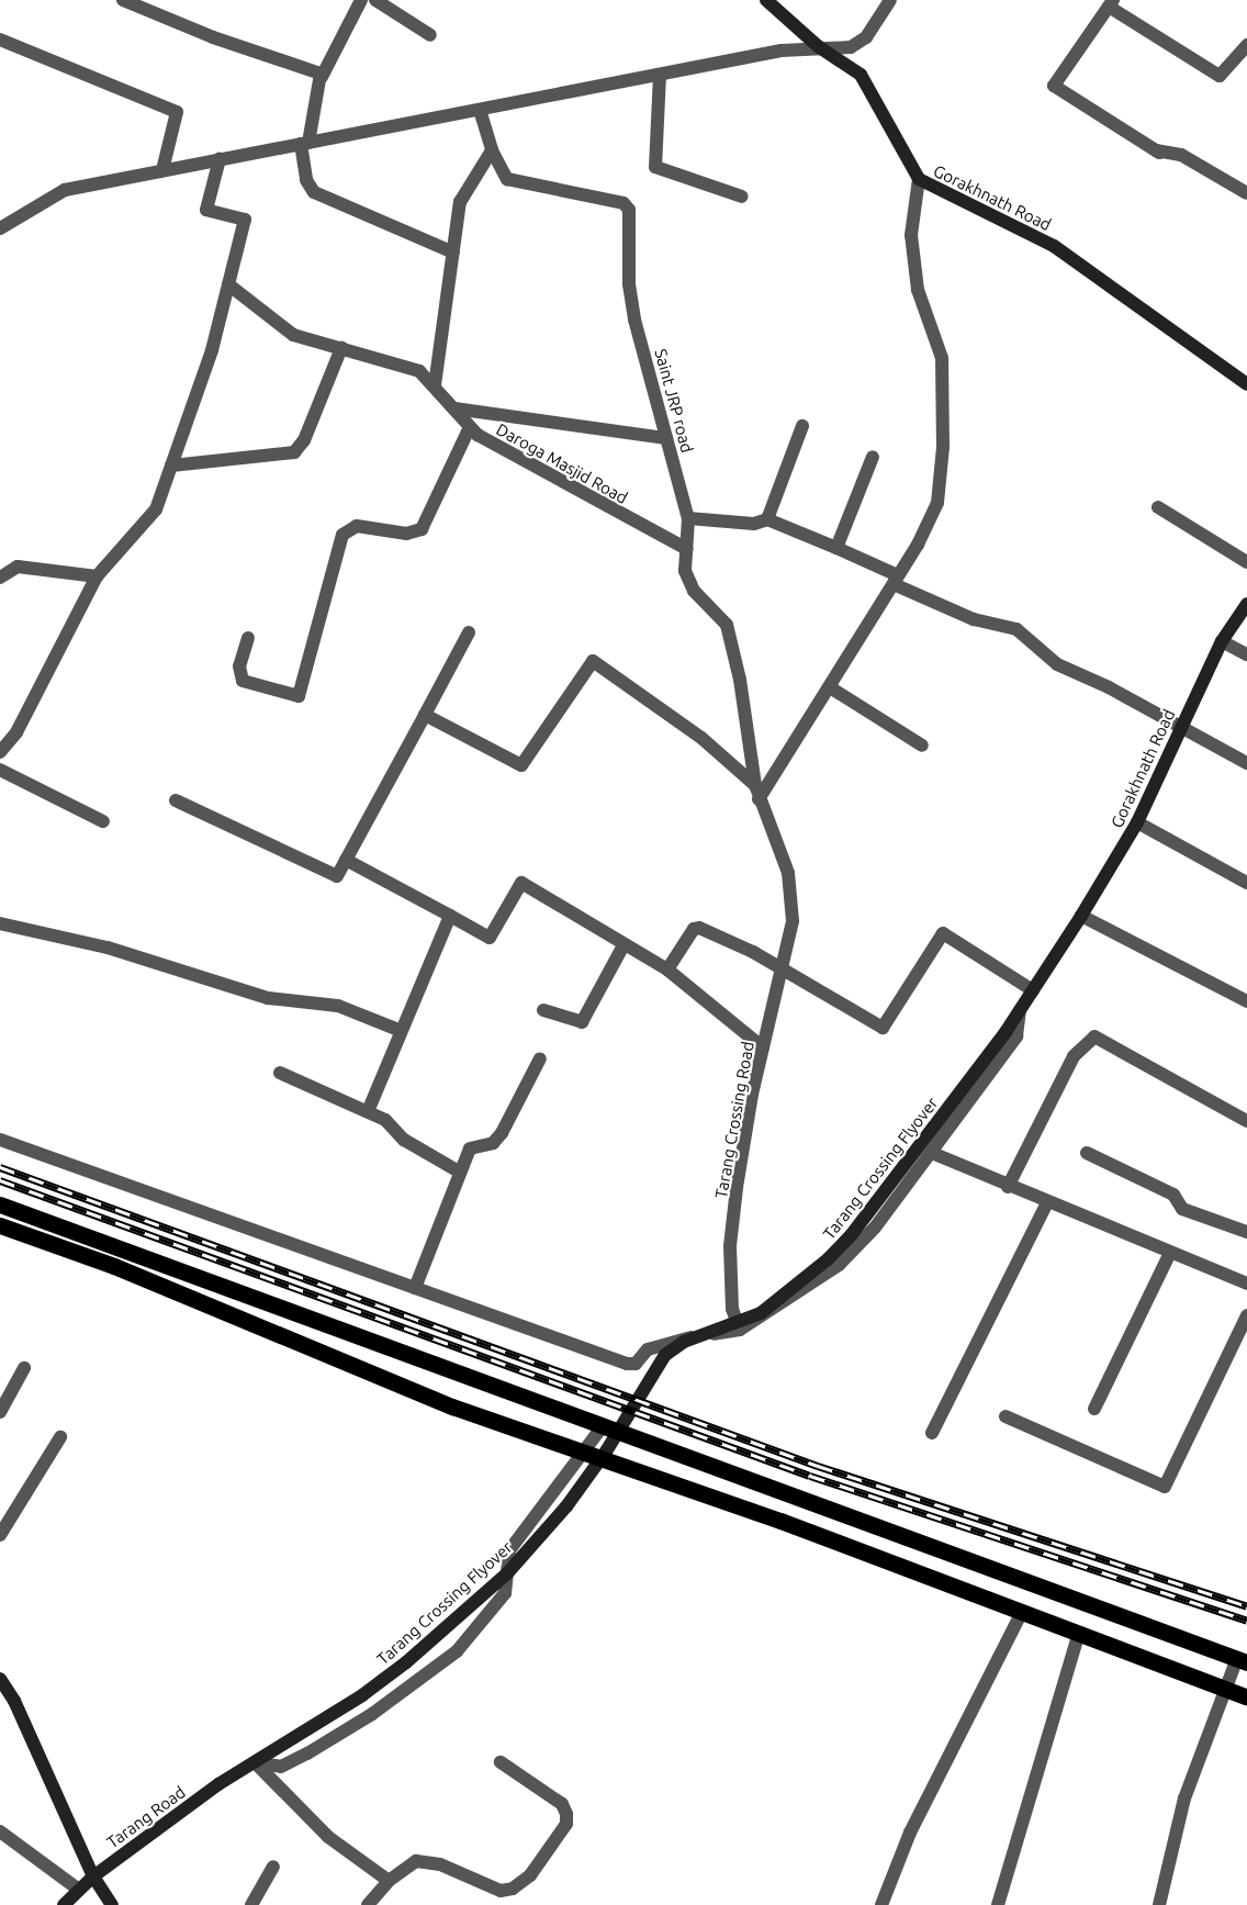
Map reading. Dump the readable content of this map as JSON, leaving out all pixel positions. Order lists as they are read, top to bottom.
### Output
{
  "streets": {
    "main road": ["Gorakhnath Road", "Tarang Crossing Flyover", "Tarang Road"],
    "street": ["Saint JRP road", "Daroga Masjid Road", "Tarang Crossing Road"]
  },
  "crossings": [
    ["Gorakhnath Road", "Tarang Crossing Flyover"],
    ["Saint JRP road", "Daroga Masjid Road"],
    ["Saint JRP road", "Tarang Crossing Road"],
    ["Tarang Crossing Flyover", "Tarang Road"]
  ]
}
